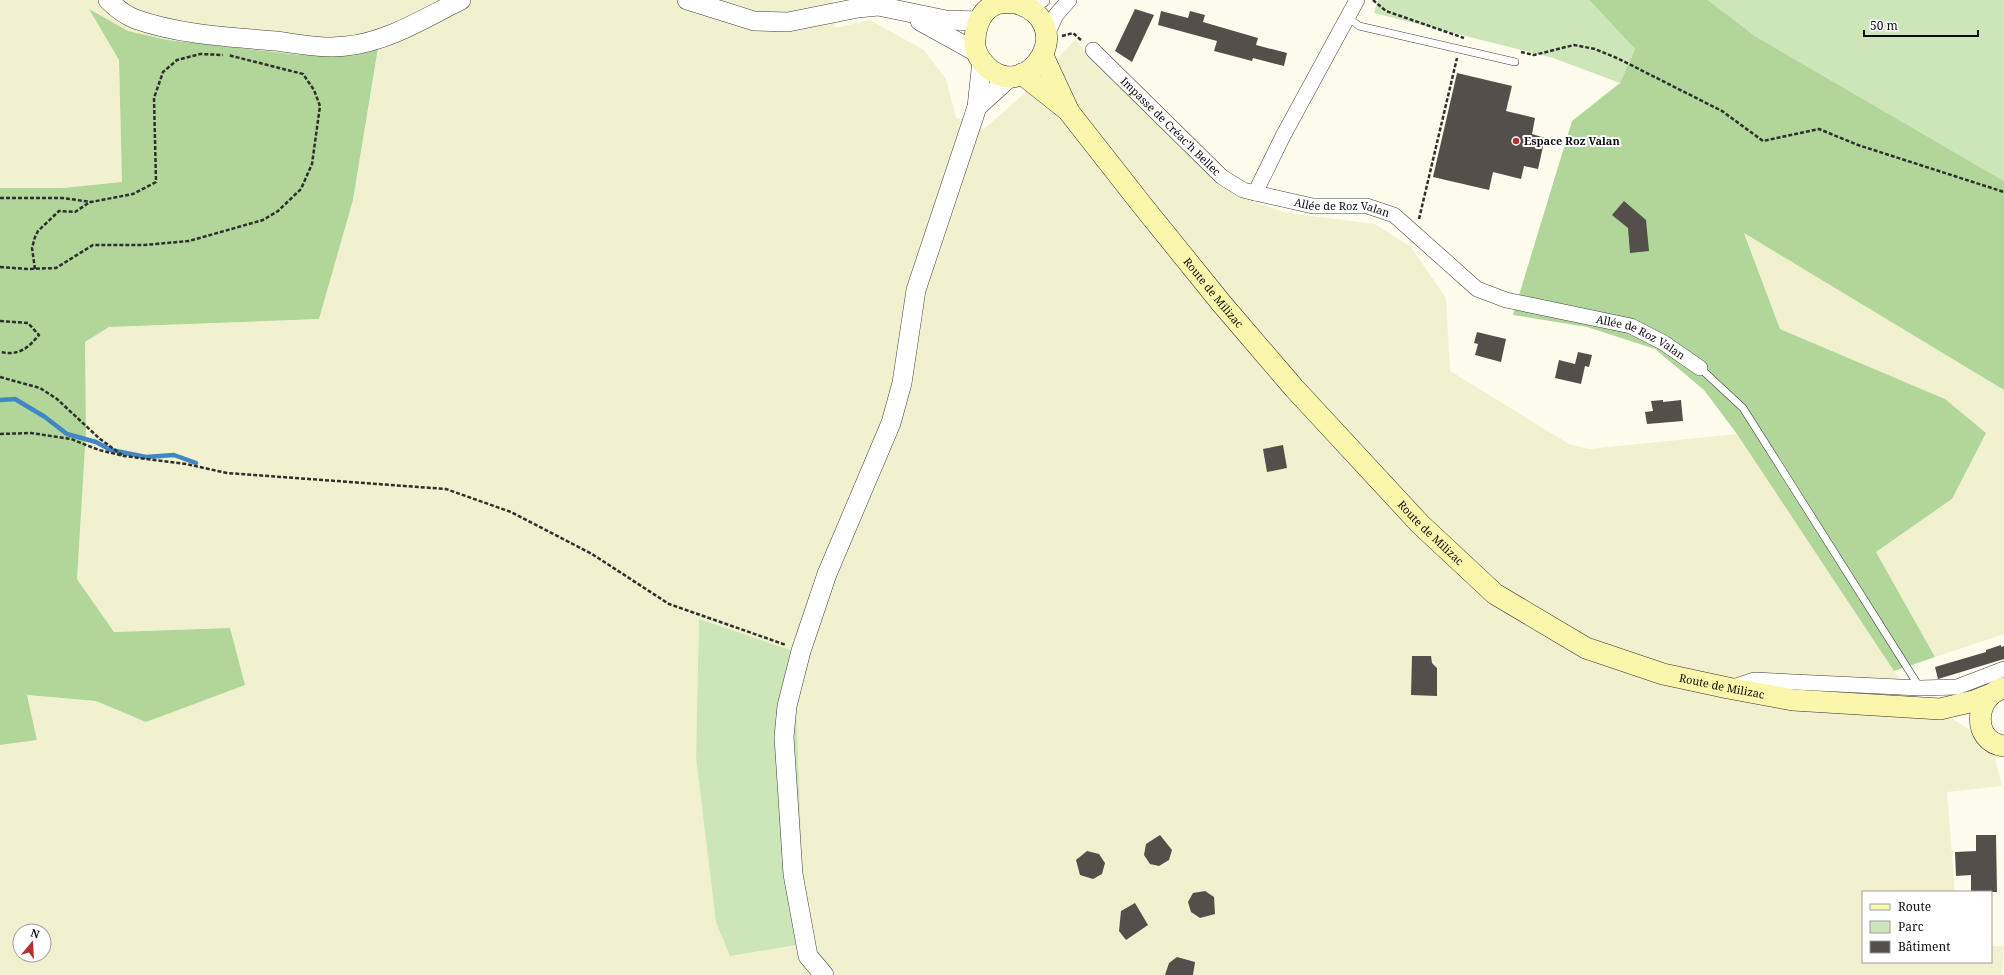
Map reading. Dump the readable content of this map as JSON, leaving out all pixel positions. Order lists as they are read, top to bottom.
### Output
{
  "streets": {
    "main road": ["Route de Milizac"],
    "street": ["Impasse de Créac’h Bellec", "Allée de Roz Valan"]
  },
  "crossings": [
    ["Impasse de Créac’h Bellec", "Allée de Roz Valan"]
  ],
  "places": ["Espace Roz Valan"],
  "legend": ["Route", "Parc", "Bâtiment"],
  "scale_bar": "50 m",
  "north": "top"
}
